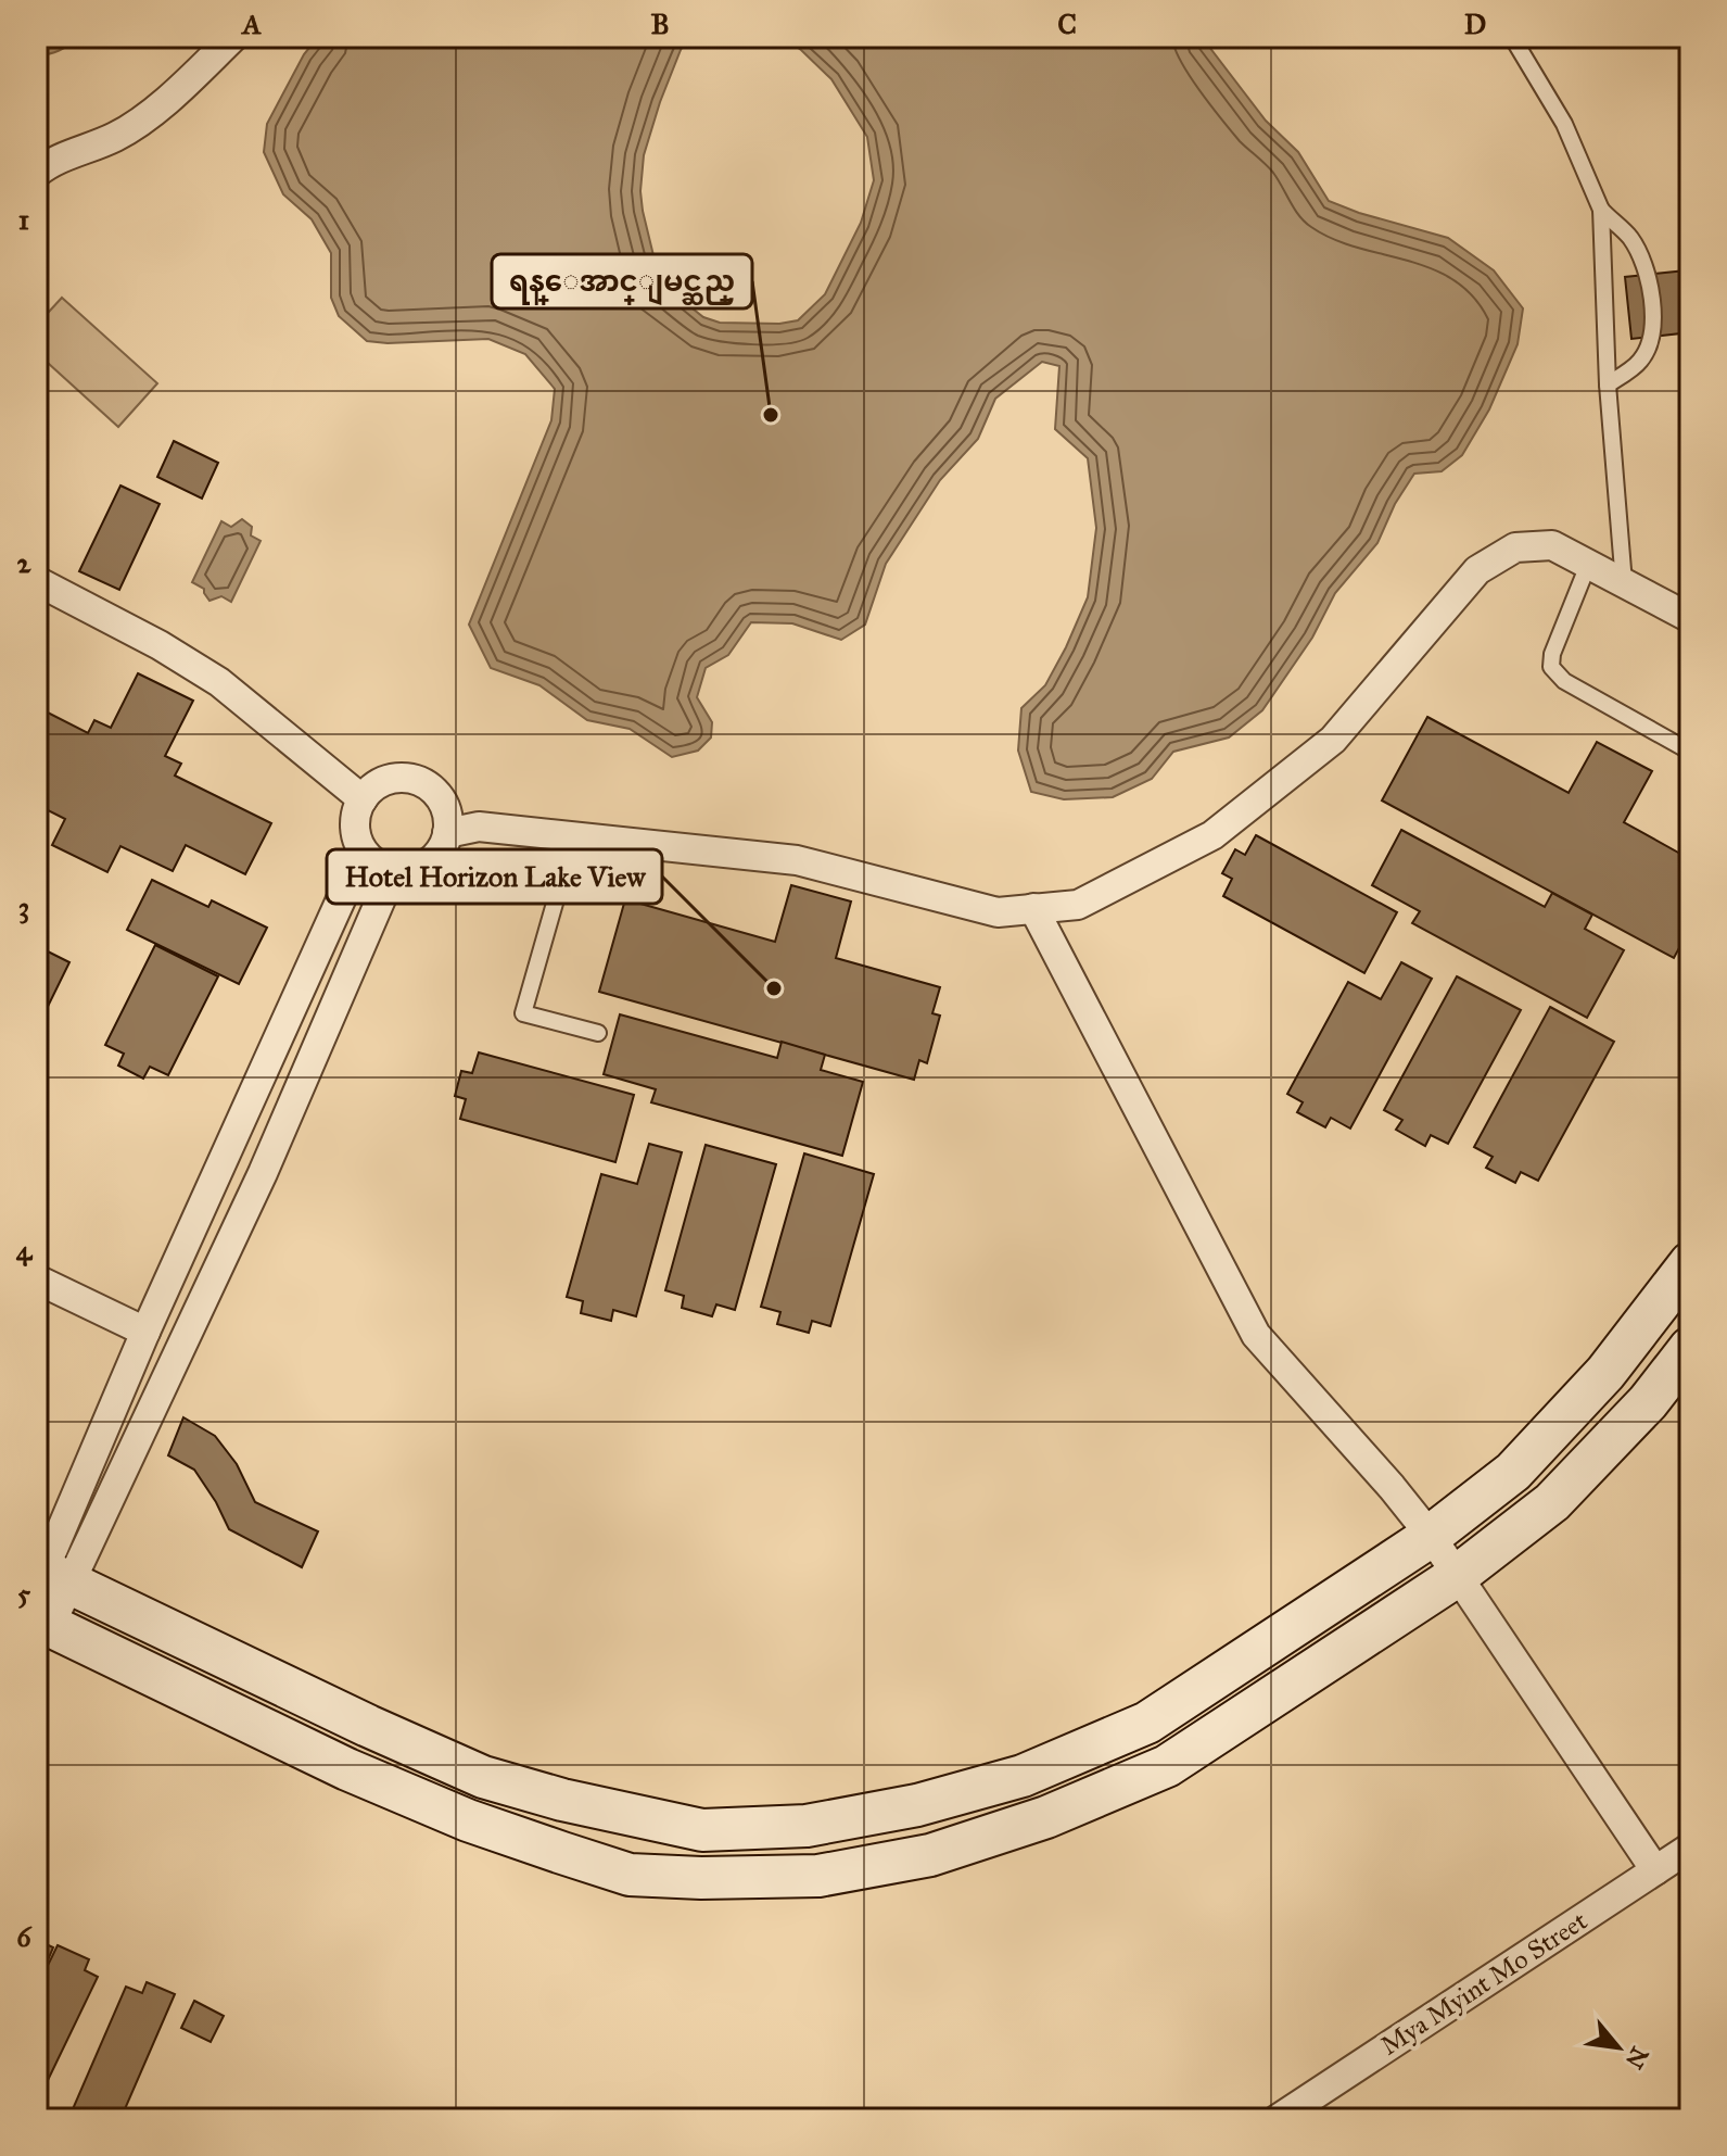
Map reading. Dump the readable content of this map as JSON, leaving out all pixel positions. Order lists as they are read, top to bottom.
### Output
{
  "streets": {
    "street": ["Mya Myint Mo Street"]
  },
  "places": ["ရန္ေအာင္ျမင္ဆည္", "Hotel Horizon Lake View"],
  "north": "bottom right",
  "grid": {
    "columns": [
      "A",
      "B",
      "C",
      "D"
    ],
    "rows": [
      "1",
      "2",
      "3",
      "4",
      "5",
      "6"
    ]
  }
}
